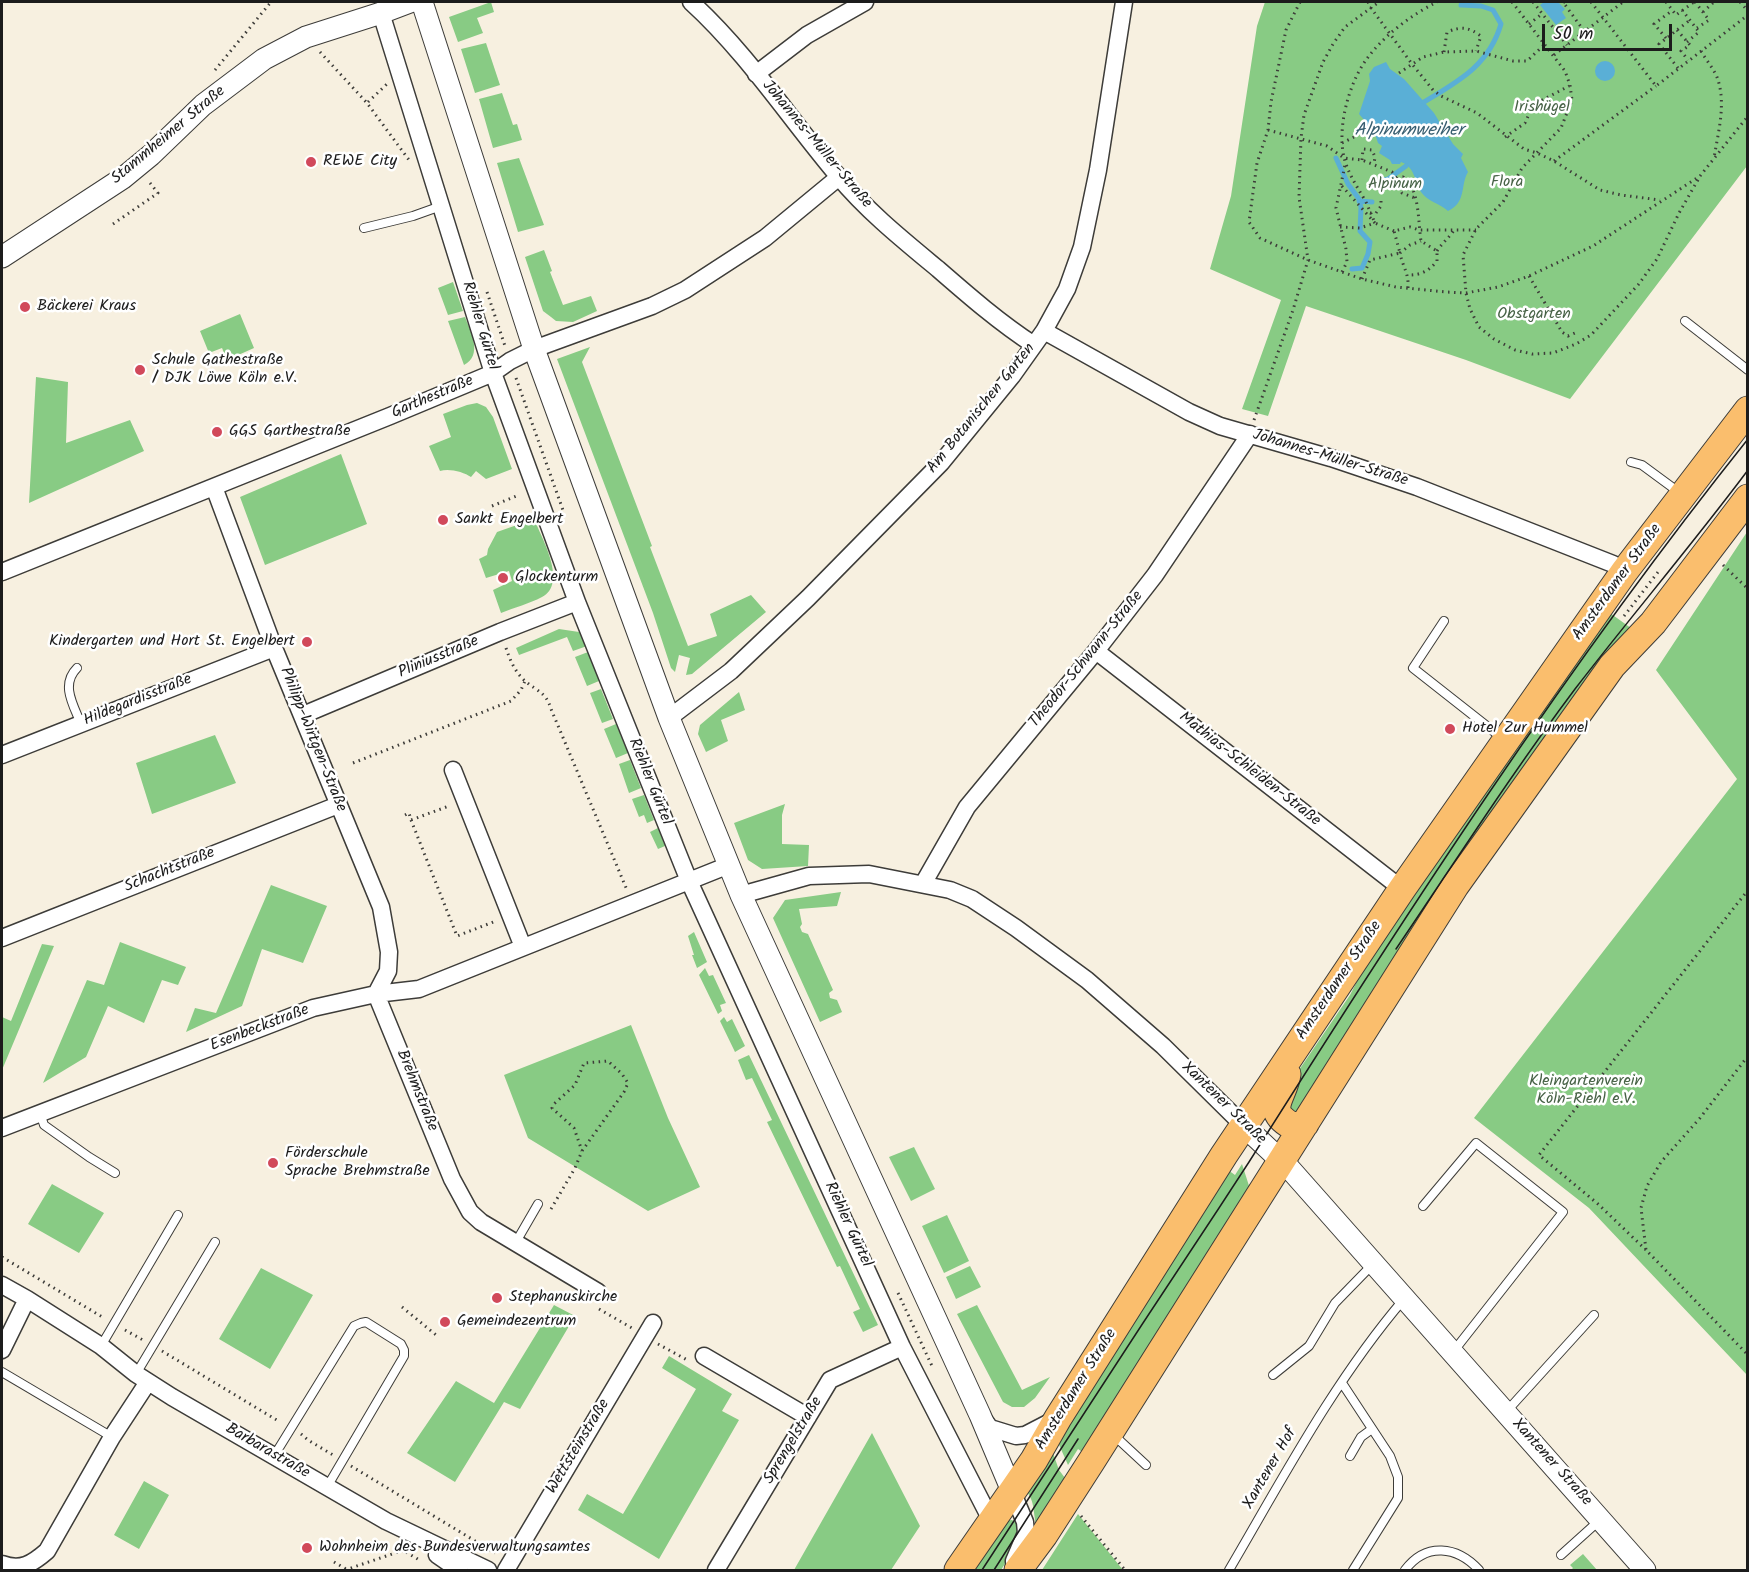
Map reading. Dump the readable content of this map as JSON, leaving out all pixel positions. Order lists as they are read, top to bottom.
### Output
{
  "streets": {
    "main road": ["Amsterdamer Straße"],
    "street": [
      "Stammheimer Straße",
      "Johannes-Müller-Straße",
      "Riehler Gürtel",
      "Garthestraße",
      "Am Botanischen Garten",
      "Pliniusstraße",
      "Theodor-Schwann-Straße",
      "Hildegardisstraße",
      "Philipp-Wirtgen-Straße",
      "Mathias-Schleiden-Straße",
      "Schachtstraße",
      "Esenbeckstraße",
      "Brehmstraße",
      "Xantener Straße",
      "Sprengelstraße",
      "Wettsteinstraße",
      "Barbarastraße"
    ],
    "lane": ["Xantener Hof"]
  },
  "crossings": [
    ["Stammheimer Straße", "Riehler Gürtel"],
    ["Johannes-Müller-Straße", "Garthestraße"],
    ["Johannes-Müller-Straße", "Am Botanischen Garten"],
    ["Johannes-Müller-Straße", "Amsterdamer Straße"],
    ["Johannes-Müller-Straße", "Theodor-Schwann-Straße"],
    ["Riehler Gürtel", "Garthestraße"],
    ["Riehler Gürtel", "Amsterdamer Straße"],
    ["Riehler Gürtel", "Pliniusstraße"],
    ["Riehler Gürtel", "Esenbeckstraße"],
    ["Riehler Gürtel", "Sprengelstraße"],
    ["Garthestraße", "Philipp-Wirtgen-Straße"],
    ["Amsterdamer Straße", "Mathias-Schleiden-Straße"],
    ["Amsterdamer Straße", "Xantener Straße"],
    ["Pliniusstraße", "Philipp-Wirtgen-Straße"],
    ["Theodor-Schwann-Straße", "Mathias-Schleiden-Straße"],
    ["Theodor-Schwann-Straße", "Xantener Straße"],
    ["Hildegardisstraße", "Philipp-Wirtgen-Straße"],
    ["Philipp-Wirtgen-Straße", "Schachtstraße"],
    ["Philipp-Wirtgen-Straße", "Esenbeckstraße"],
    ["Philipp-Wirtgen-Straße", "Brehmstraße"],
    ["Esenbeckstraße", "Brehmstraße"],
    ["Xantener Straße", "Xantener Hof"]
  ],
  "water": ["Alpinumweiher"],
  "parks": [
    "Irishügel",
    "Flora",
    "Alpinum",
    "Obstgarten",
    "Kleingartenverein Köln-Riehl e.V."
  ],
  "places": [
    "REWE City",
    "Bäckerei Kraus",
    "Schule Gathestraße / DJK Löwe Köln e.V.",
    "GGS Garthestraße",
    "Sankt Engelbert",
    "Glockenturm",
    "Kindergarten und Hort St. Engelbert",
    "Hotel Zur Hummel",
    "Förderschule Sprache Brehmstraße",
    "Stephanuskirche",
    "Gemeindezentrum",
    "Wohnheim des Bundesverwaltungsamtes"
  ],
  "scale_bar": "50 m"
}
